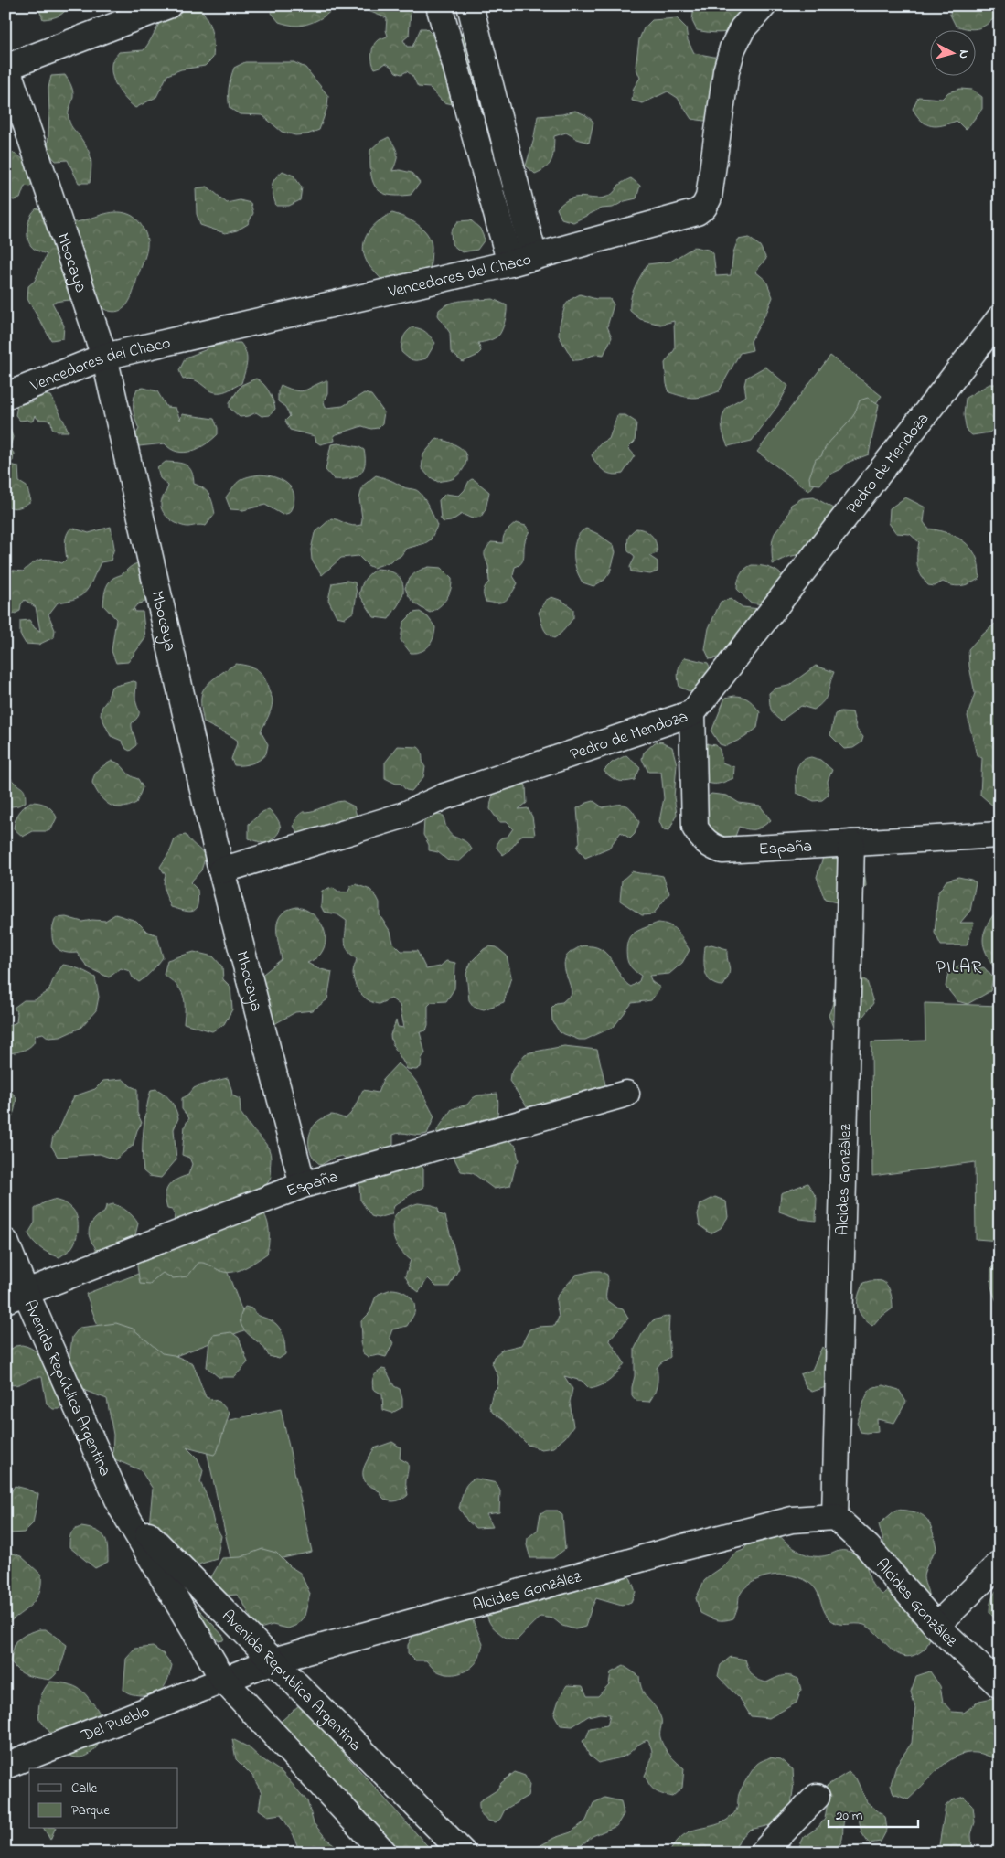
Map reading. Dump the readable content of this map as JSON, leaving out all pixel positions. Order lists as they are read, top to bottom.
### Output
{
  "streets": {
    "street": [
      "Mbocaya",
      "Vencedores del Chaco",
      "Pedro de Mendoza",
      "España",
      "Alcides González",
      "Avenida República Argentina",
      "Del Pueblo"
    ]
  },
  "crossings": [
    ["Mbocaya", "Vencedores del Chaco"],
    ["Mbocaya", "Pedro de Mendoza"],
    ["Mbocaya", "España"],
    ["Pedro de Mendoza", "España"],
    ["España", "Alcides González"],
    ["España", "Avenida República Argentina"],
    ["Alcides González", "Avenida República Argentina"],
    ["Alcides González", "Del Pueblo"],
    ["Avenida República Argentina", "Del Pueblo"]
  ],
  "districts": ["PILAR"],
  "legend": ["Calle", "Parque"],
  "scale_bar": "20 m",
  "north": "right"
}
